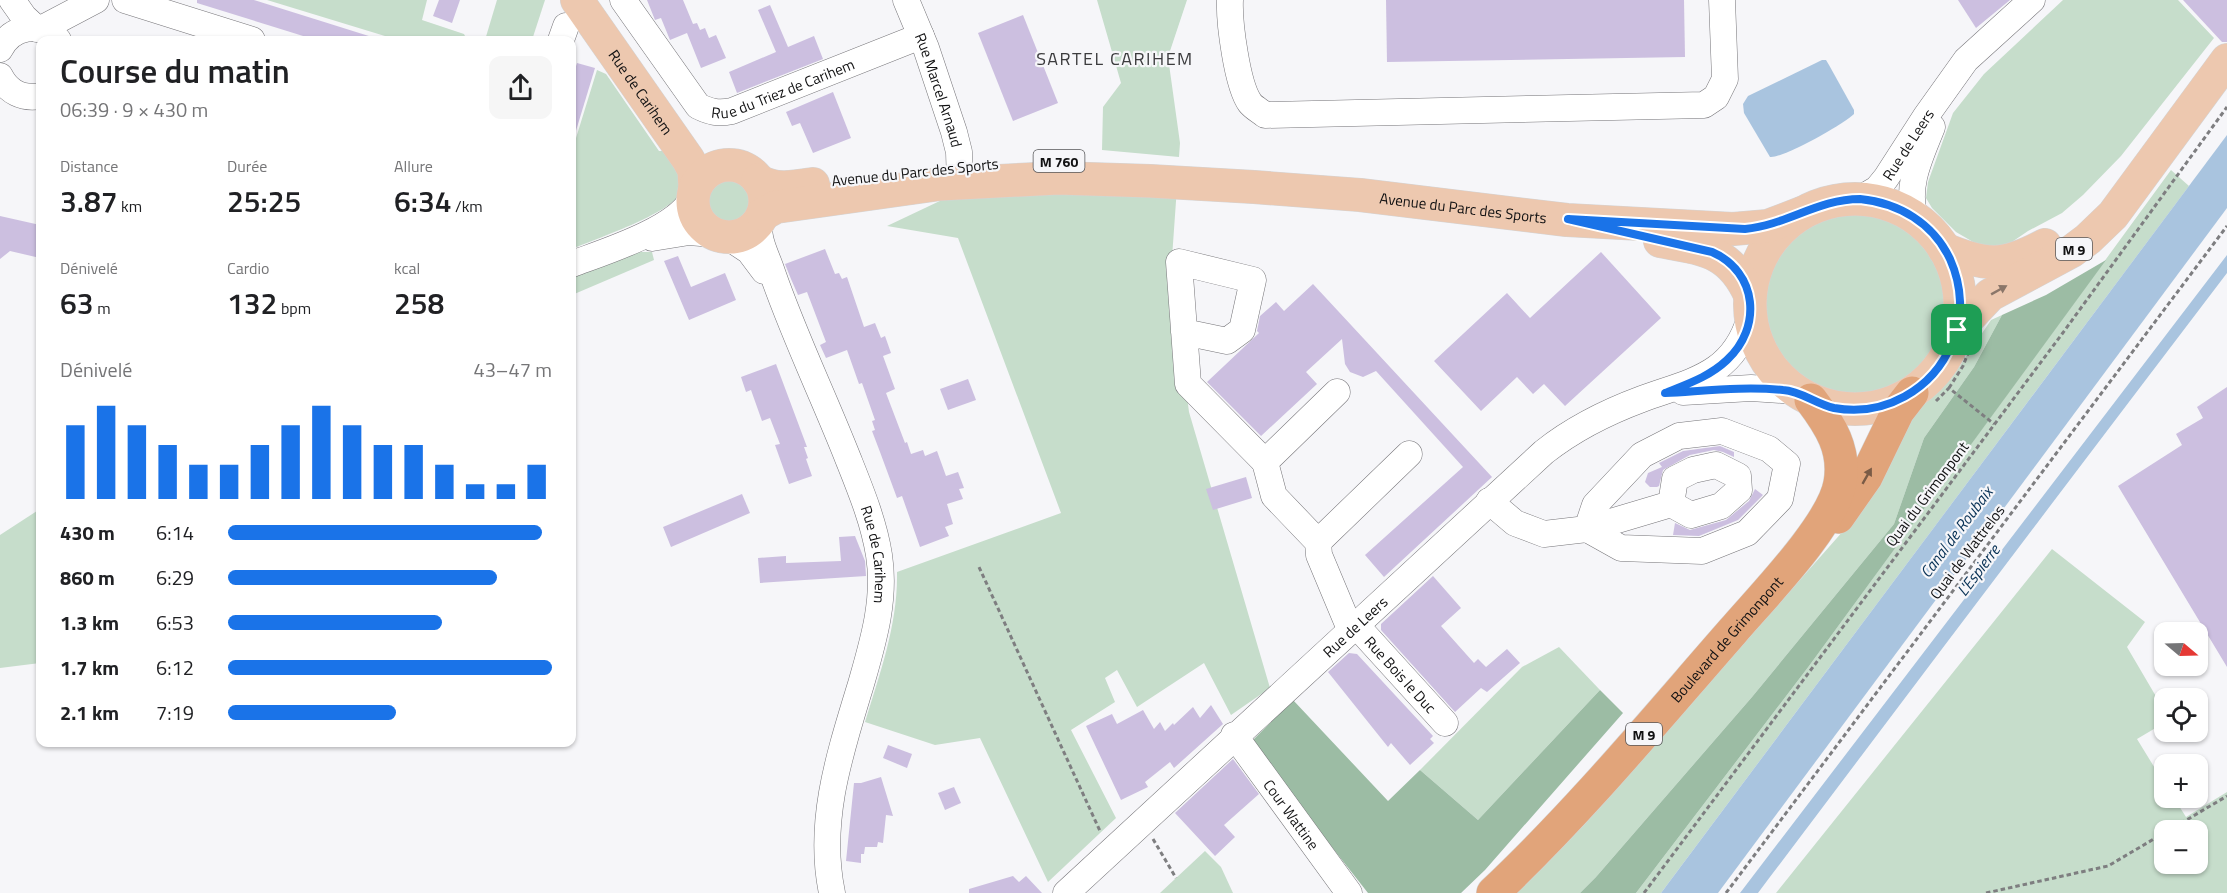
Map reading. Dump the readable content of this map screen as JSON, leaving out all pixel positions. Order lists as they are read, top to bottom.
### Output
{
  "streets": {
    "highway": ["M 9", "Boulevard de Grimonpont"],
    "main road": ["Rue de Carihem", "M 760", "Avenue du Parc des Sports"],
    "street": [
      "Rue du Triez de Carihem",
      "Rue Marcel Arnaud",
      "Rue de Leers",
      "Rue Bois le Duc",
      "Cour Wattine"
    ],
    "path": ["Quai du Grimonpont", "Quai de Wattrelos"]
  },
  "crossings": [
    ["Rue du Triez de Carihem", "Rue Marcel Arnaud"],
    ["Rue Marcel Arnaud", "Avenue du Parc des Sports"],
    ["Rue de Carihem", "Avenue du Parc des Sports"],
    ["Rue de Leers", "Avenue du Parc des Sports"],
    ["Rue de Leers", "M 9"],
    ["Rue de Leers", "Boulevard de Grimonpont"],
    ["Rue de Leers", "Rue Bois le Duc"],
    ["Rue de Leers", "Cour Wattine"],
    ["Avenue du Parc des Sports", "M 9"],
    ["Avenue du Parc des Sports", "Boulevard de Grimonpont"],
    ["M 9", "Boulevard de Grimonpont"]
  ],
  "districts": ["SARTEL CARIHEM"],
  "water": ["Canal de Roubaix", "L'Espierre"],
  "north": "right",
  "page": {
    "heading": ["Course du matin", "06:39 · 9 × 430 m"],
    "stats": [
      ["Distance", "3.87 km"],
      ["Durée", "25:25"],
      ["Allure", "6:34 /km"],
      ["Dénivelé", "63 m"],
      ["Cardio", "132 bpm"],
      ["kcal", "258"]
    ],
    "chart": ["Dénivelé", "43–47 m"],
    "list": [
      {
        "name": "430 m",
        "note": "6:14"
      },
      {
        "name": "860 m",
        "note": "6:29"
      },
      {
        "name": "1.3 km",
        "note": "6:53"
      },
      {
        "name": "1.7 km",
        "note": "6:12"
      },
      {
        "name": "2.1 km",
        "note": "7:19"
      }
    ],
    "map_buttons": ["+", "−"]
  }
}
